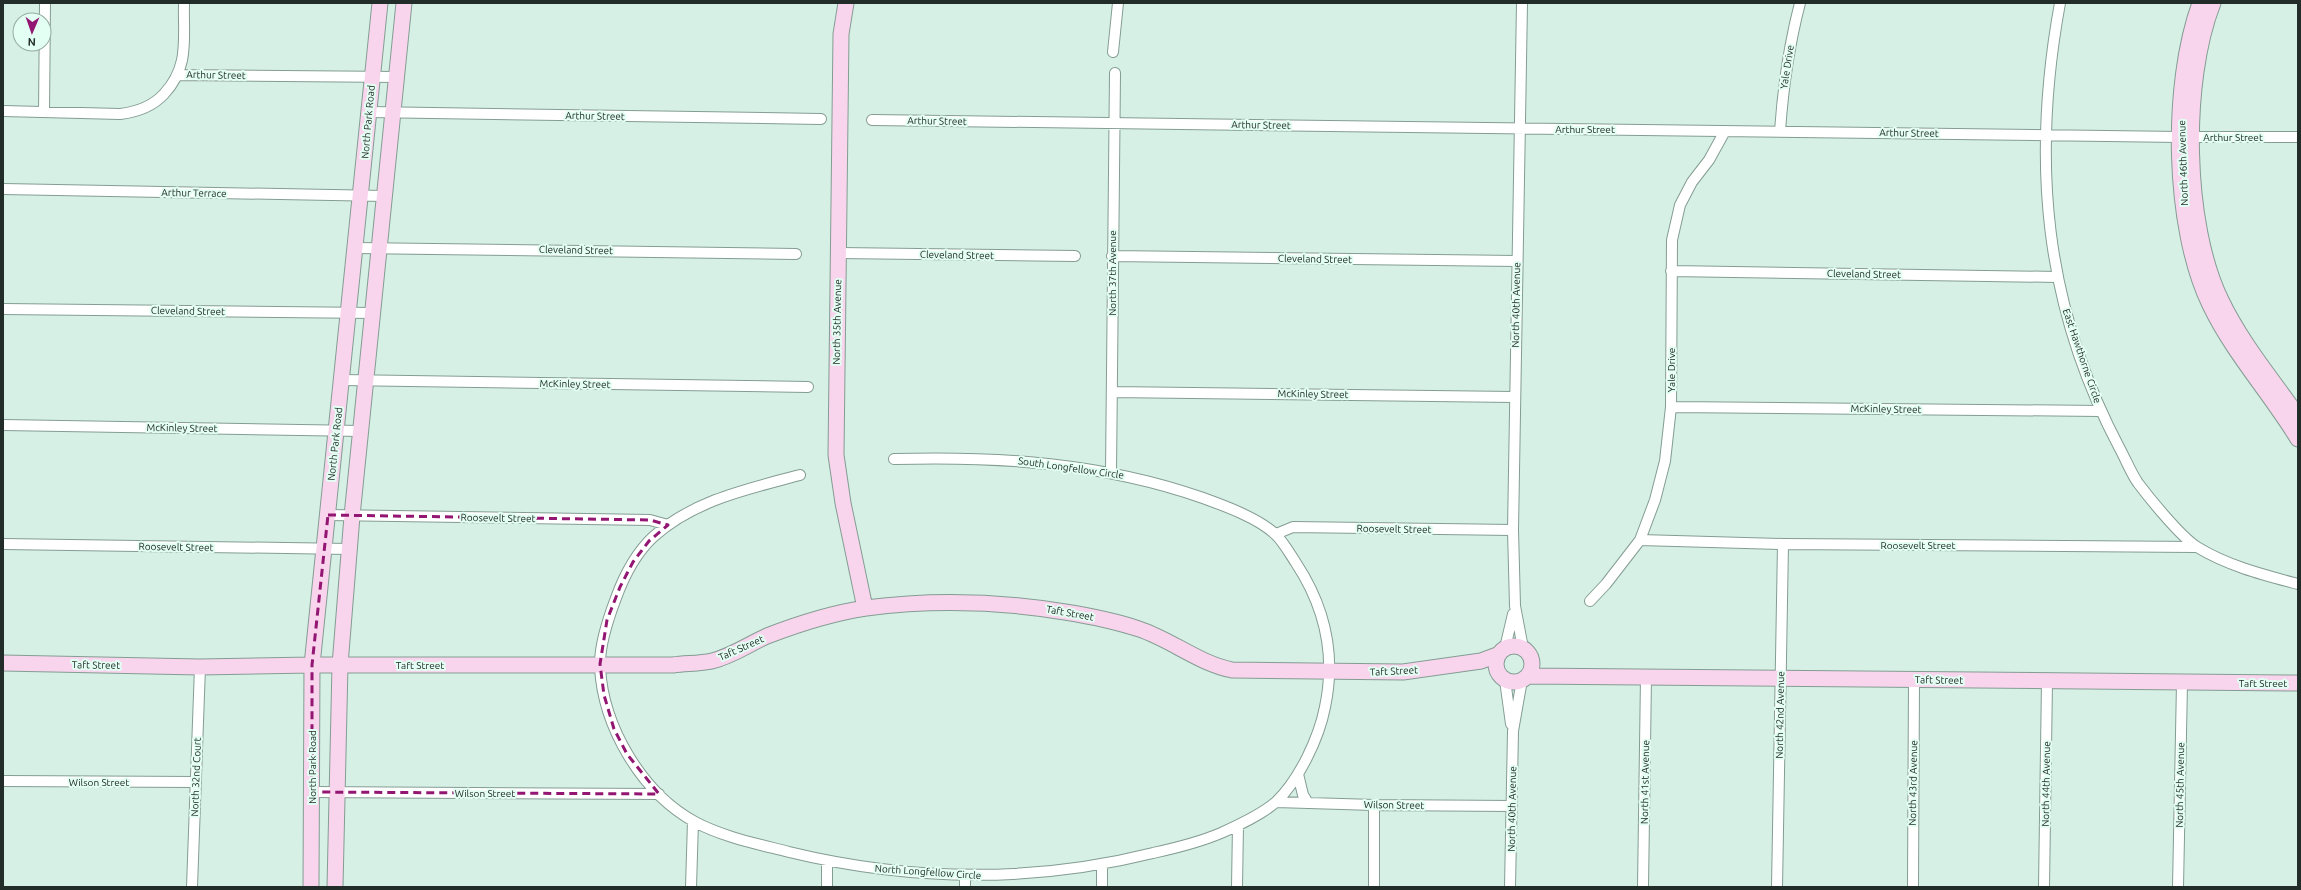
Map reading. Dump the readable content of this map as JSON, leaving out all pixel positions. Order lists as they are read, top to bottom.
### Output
{
  "streets": {
    "street": [
      "Yale Drive",
      "Arthur Street",
      "North Park Road",
      "North 46th Avenue",
      "Arthur Terrace",
      "Cleveland Street",
      "North 37th Avenue",
      "North 40th Avenue",
      "North 35th Avenue",
      "East Hawthorne Circle",
      "McKinley Street",
      "South Longfellow Circle",
      "Roosevelt Street",
      "Taft Street",
      "North 42nd Avenue",
      "North 32nd Court",
      "Wilson Street",
      "North 41st Avenue",
      "North 43rd Avenue",
      "North 44th Avenue",
      "North 45th Avenue",
      "North Longfellow Circle"
    ]
  },
  "crossings": [
    ["Yale Drive", "Arthur Street"],
    ["Yale Drive", "Cleveland Street"],
    ["Yale Drive", "McKinley Street"],
    ["Yale Drive", "Roosevelt Street"],
    ["Arthur Street", "North Park Road"],
    ["Arthur Street", "North 46th Avenue"],
    ["Arthur Street", "North 37th Avenue"],
    ["Arthur Street", "North 40th Avenue"],
    ["Arthur Street", "East Hawthorne Circle"],
    ["North Park Road", "Arthur Terrace"],
    ["North Park Road", "Cleveland Street"],
    ["North Park Road", "McKinley Street"],
    ["North Park Road", "Roosevelt Street"],
    ["North Park Road", "Taft Street"],
    ["North Park Road", "Wilson Street"],
    ["Cleveland Street", "North 37th Avenue"],
    ["Cleveland Street", "North 40th Avenue"],
    ["Cleveland Street", "North 35th Avenue"],
    ["Cleveland Street", "East Hawthorne Circle"],
    ["North 37th Avenue", "McKinley Street"],
    ["North 37th Avenue", "South Longfellow Circle"],
    ["North 40th Avenue", "McKinley Street"],
    ["North 40th Avenue", "Roosevelt Street"],
    ["North 40th Avenue", "Taft Street"],
    ["North 40th Avenue", "Wilson Street"],
    ["North 35th Avenue", "Taft Street"],
    ["East Hawthorne Circle", "McKinley Street"],
    ["East Hawthorne Circle", "Roosevelt Street"],
    ["South Longfellow Circle", "Roosevelt Street"],
    ["South Longfellow Circle", "Taft Street"],
    ["South Longfellow Circle", "North Longfellow Circle"],
    ["Roosevelt Street", "North 42nd Avenue"],
    ["Taft Street", "North 42nd Avenue"],
    ["Taft Street", "North 32nd Court"],
    ["Taft Street", "North 41st Avenue"],
    ["Taft Street", "North 43rd Avenue"],
    ["Taft Street", "North 44th Avenue"],
    ["Taft Street", "North 45th Avenue"],
    ["Taft Street", "North Longfellow Circle"],
    ["North 32nd Court", "Wilson Street"],
    ["Wilson Street", "North Longfellow Circle"]
  ],
  "north": "bottom"
}
